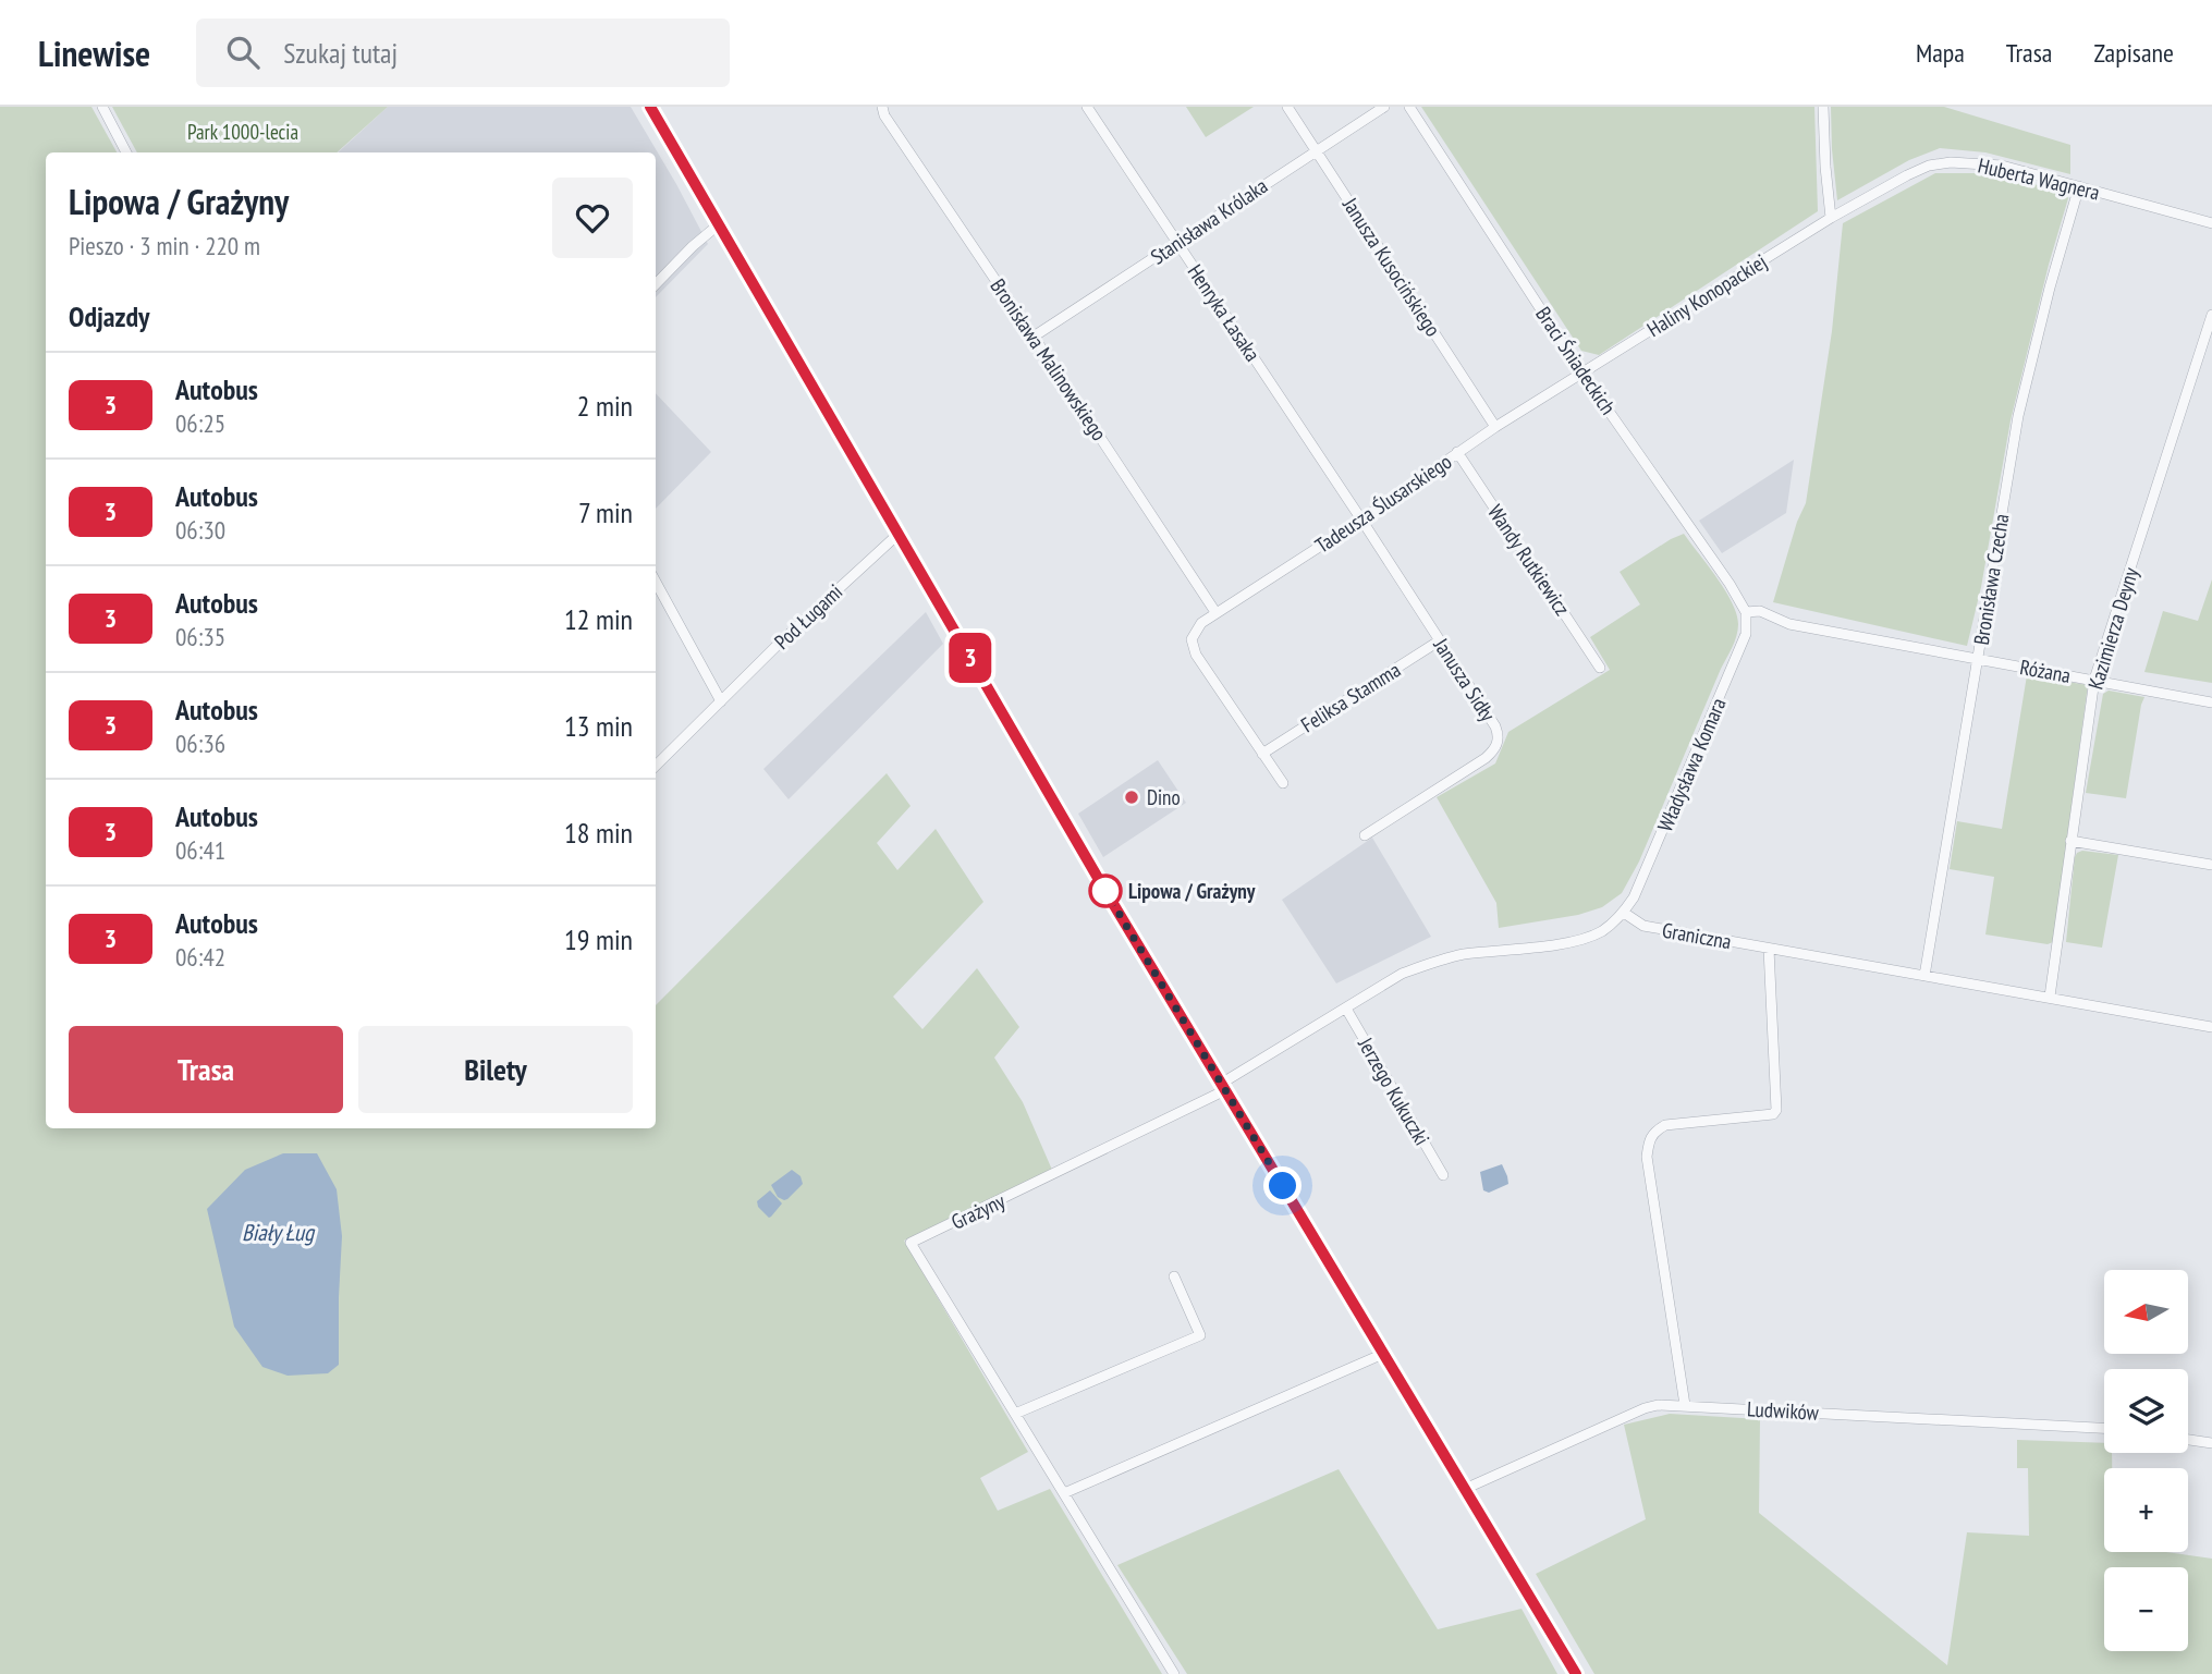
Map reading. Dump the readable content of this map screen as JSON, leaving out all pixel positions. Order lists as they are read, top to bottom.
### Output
{
  "streets": {
    "street": [
      "Huberta Wagnera",
      "Stanisława Królaka",
      "Janusza Kusocińskiego",
      "Haliny Konopackiej",
      "Henryka Łasaka",
      "Bronisława Malinowskiego",
      "Braci Śniadeckich",
      "Tadeusza Ślusarskiego",
      "Wandy Rutkiewicz",
      "Bronisława Czecha",
      "Pod Ługami",
      "Kazimierza Deyny",
      "Różana",
      "Janusza Sidły",
      "Feliksa Stamma",
      "Władysława Komara",
      "Graniczna",
      "Jerzego Kukuczki",
      "Grażyny",
      "Ludwików"
    ]
  },
  "crossings": [
    ["Huberta Wagnera", "Haliny Konopackiej"],
    ["Huberta Wagnera", "Bronisława Czecha"],
    ["Stanisława Królaka", "Janusza Kusocińskiego"],
    ["Stanisława Królaka", "Henryka Łasaka"],
    ["Stanisława Królaka", "Bronisława Malinowskiego"],
    ["Janusza Kusocińskiego", "Tadeusza Ślusarskiego"],
    ["Haliny Konopackiej", "Braci Śniadeckich"],
    ["Haliny Konopackiej", "Tadeusza Ślusarskiego"],
    ["Henryka Łasaka", "Tadeusza Ślusarskiego"],
    ["Henryka Łasaka", "Janusza Sidły"],
    ["Bronisława Malinowskiego", "Tadeusza Ślusarskiego"],
    ["Braci Śniadeckich", "Tadeusza Ślusarskiego"],
    ["Braci Śniadeckich", "Różana"],
    ["Braci Śniadeckich", "Władysława Komara"],
    ["Tadeusza Ślusarskiego", "Wandy Rutkiewicz"],
    ["Tadeusza Ślusarskiego", "Janusza Sidły"],
    ["Tadeusza Ślusarskiego", "Feliksa Stamma"],
    ["Bronisława Czecha", "Różana"],
    ["Bronisława Czecha", "Graniczna"],
    ["Kazimierza Deyny", "Różana"],
    ["Kazimierza Deyny", "Graniczna"],
    ["Różana", "Władysława Komara"],
    ["Janusza Sidły", "Feliksa Stamma"],
    ["Władysława Komara", "Graniczna"]
  ],
  "water": ["Biały Ług"],
  "parks": ["Park 1000-lecia"],
  "places": ["Dino", "Lipowa / Grażyny"],
  "lines": ["bus line 3"],
  "north": "left",
  "page": {
    "header": "Linewise",
    "search": "Szukaj tutaj",
    "nav": ["Mapa", "Trasa", "Zapisane"],
    "on_map": "3",
    "heading": [
      ["Lipowa / Grażyny", "Pieszo · 3 min · 220 m"],
      "Odjazdy"
    ],
    "list": [
      {
        "mark": "3",
        "name": "Autobus",
        "note": "06:25",
        "value": "2 min"
      },
      {
        "mark": "3",
        "name": "Autobus",
        "note": "06:30",
        "value": "7 min"
      },
      {
        "mark": "3",
        "name": "Autobus",
        "note": "06:35",
        "value": "12 min"
      },
      {
        "mark": "3",
        "name": "Autobus",
        "note": "06:36",
        "value": "13 min"
      },
      {
        "mark": "3",
        "name": "Autobus",
        "note": "06:41",
        "value": "18 min"
      },
      {
        "mark": "3",
        "name": "Autobus",
        "note": "06:42",
        "value": "19 min"
      }
    ],
    "buttons": ["Trasa", "Bilety"],
    "map_buttons": ["+", "−"]
  }
}
